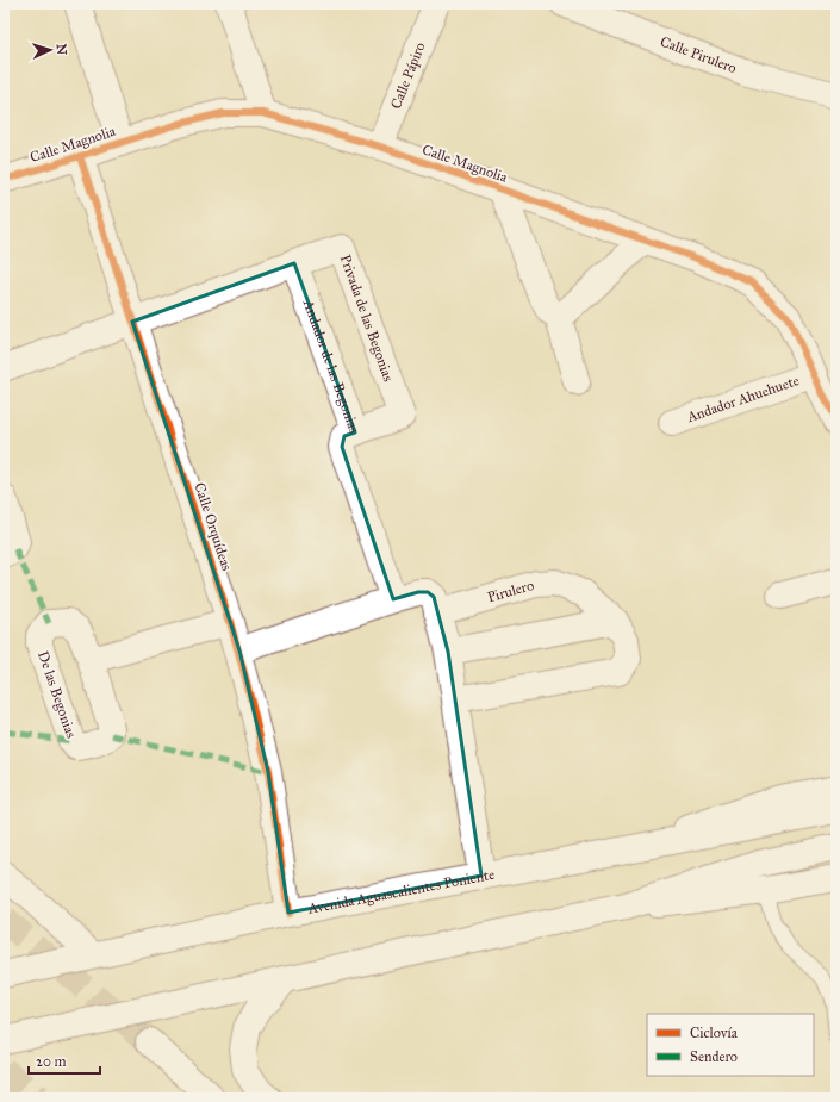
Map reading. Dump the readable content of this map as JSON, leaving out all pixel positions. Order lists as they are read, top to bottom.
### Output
{
  "streets": {
    "street": [
      "Calle Pirulero",
      "Calle Pápiro",
      "Calle Magnolia",
      "Privada de las Begonias",
      "Andador de las Begonias",
      "Andador Ahuehuete",
      "Calle Orquídeas",
      "Pirulero",
      "Avenida Aguascalientes Poniente"
    ]
  },
  "crossings": [
    ["Calle Pápiro", "Calle Magnolia"],
    ["Calle Magnolia", "Andador Ahuehuete"],
    ["Calle Magnolia", "Calle Orquídeas"],
    ["Privada de las Begonias", "Andador de las Begonias"],
    ["Privada de las Begonias", "Calle Orquídeas"],
    ["Calle Orquídeas", "Avenida Aguascalientes Poniente"]
  ],
  "legend": ["Ciclovía", "Sendero"],
  "scale_bar": "20 m",
  "north": "right"
}
